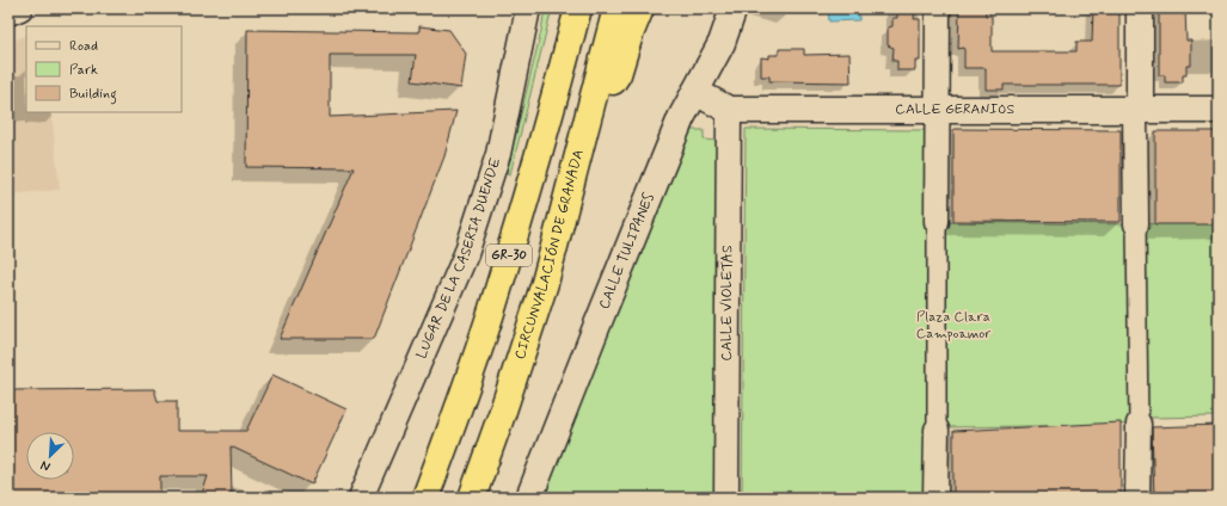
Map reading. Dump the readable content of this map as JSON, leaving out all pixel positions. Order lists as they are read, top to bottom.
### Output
{
  "streets": {
    "highway": ["CIRCUNVALACIÓN DE GRANADA", "GR-30"],
    "street": [
      "CALLE GERANIOS",
      "CALLE TULIPANES",
      "LUGAR DE LA CASERIA DUENDE",
      "CALLE VIOLETAS"
    ]
  },
  "crossings": [
    ["CALLE GERANIOS", "CALLE TULIPANES"],
    ["CALLE GERANIOS", "CALLE VIOLETAS"]
  ],
  "parks": ["Plaza Clara Campoamor"],
  "legend": ["Road", "Park", "Building"],
  "north": "bottom left"
}
